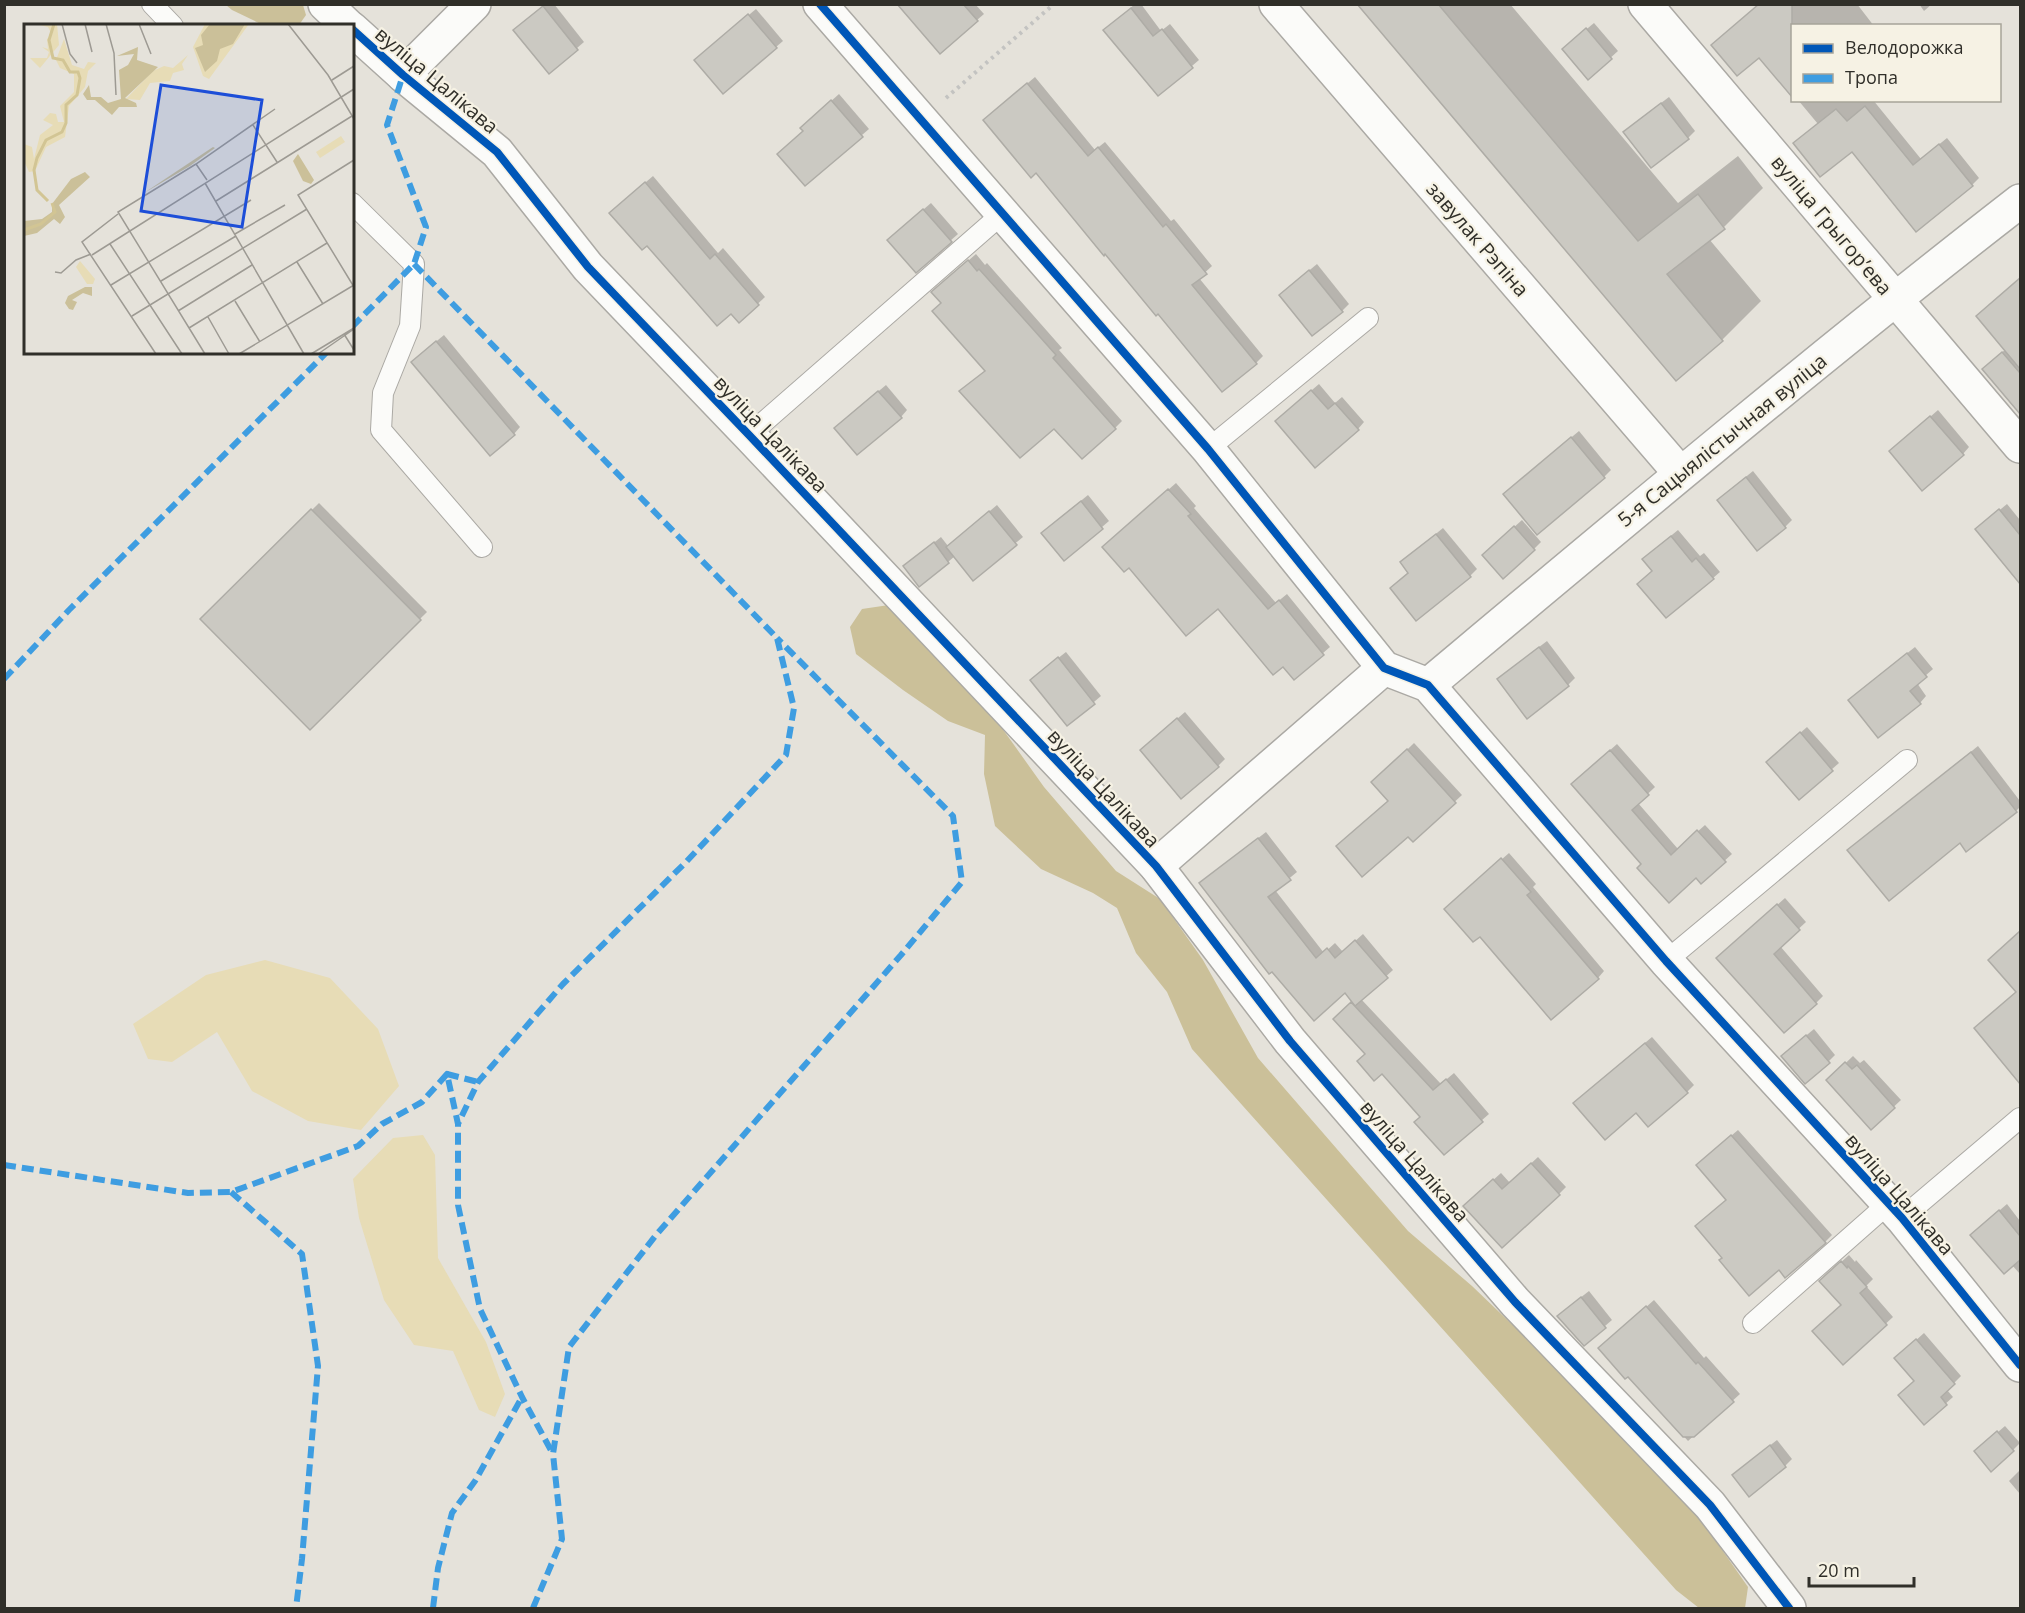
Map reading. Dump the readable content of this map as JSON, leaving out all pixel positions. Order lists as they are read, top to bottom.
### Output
{
  "streets": {
    "street": [
      "вуліца Цалікава",
      "вуліца Грыгорʼева",
      "завулак Рэпіна",
      "5-я Сацыялістычная вуліца"
    ]
  },
  "crossings": [
    ["вуліца Цалікава", "5-я Сацыялістычная вуліца"],
    ["вуліца Грыгорʼева", "5-я Сацыялістычная вуліца"],
    ["завулак Рэпіна", "5-я Сацыялістычная вуліца"]
  ],
  "legend": ["Велодорожка", "Тропа"],
  "scale_bar": "20 m"
}
